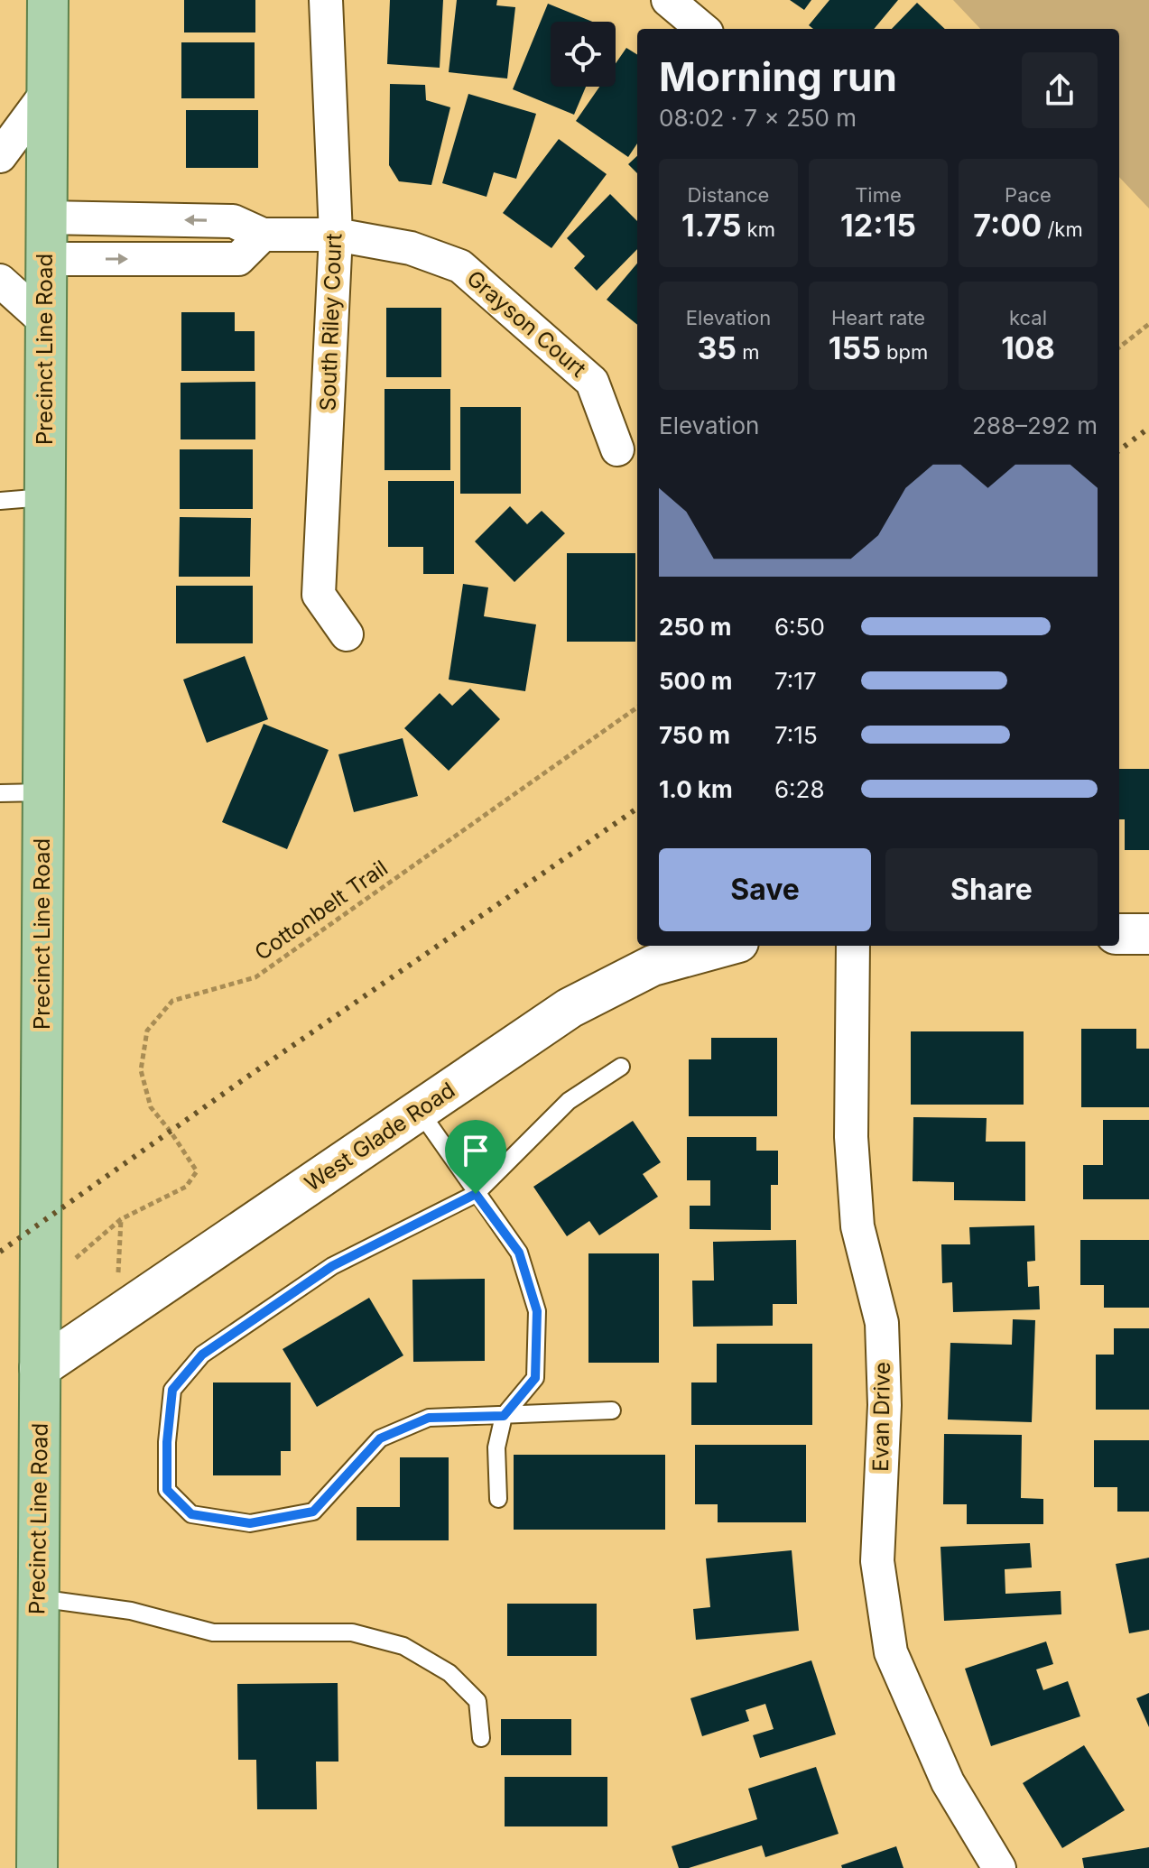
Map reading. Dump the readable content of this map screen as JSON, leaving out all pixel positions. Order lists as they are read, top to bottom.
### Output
{
  "streets": {
    "main road": ["Precinct Line Road", "West Glade Road"],
    "street": ["South Riley Court", "Grayson Court", "Evan Drive"],
    "path": ["Cottonbelt Trail"]
  },
  "crossings": [
    ["South Riley Court", "Grayson Court"],
    ["Grayson Court", "Precinct Line Road"],
    ["Precinct Line Road", "West Glade Road"]
  ],
  "page": {
    "heading": ["Morning run", "08:02 · 7 × 250 m"],
    "stats": [
      ["Distance", "1.75 km"],
      ["Time", "12:15"],
      ["Pace", "7:00 /km"],
      ["Elevation", "35 m"],
      ["Heart rate", "155 bpm"],
      ["kcal", "108"]
    ],
    "chart": ["Elevation", "288–292 m"],
    "list": [
      {
        "name": "250 m",
        "note": "6:50"
      },
      {
        "name": "500 m",
        "note": "7:17"
      },
      {
        "name": "750 m",
        "note": "7:15"
      },
      {
        "name": "1.0 km",
        "note": "6:28"
      }
    ],
    "buttons": ["Save", "Share"]
  }
}
